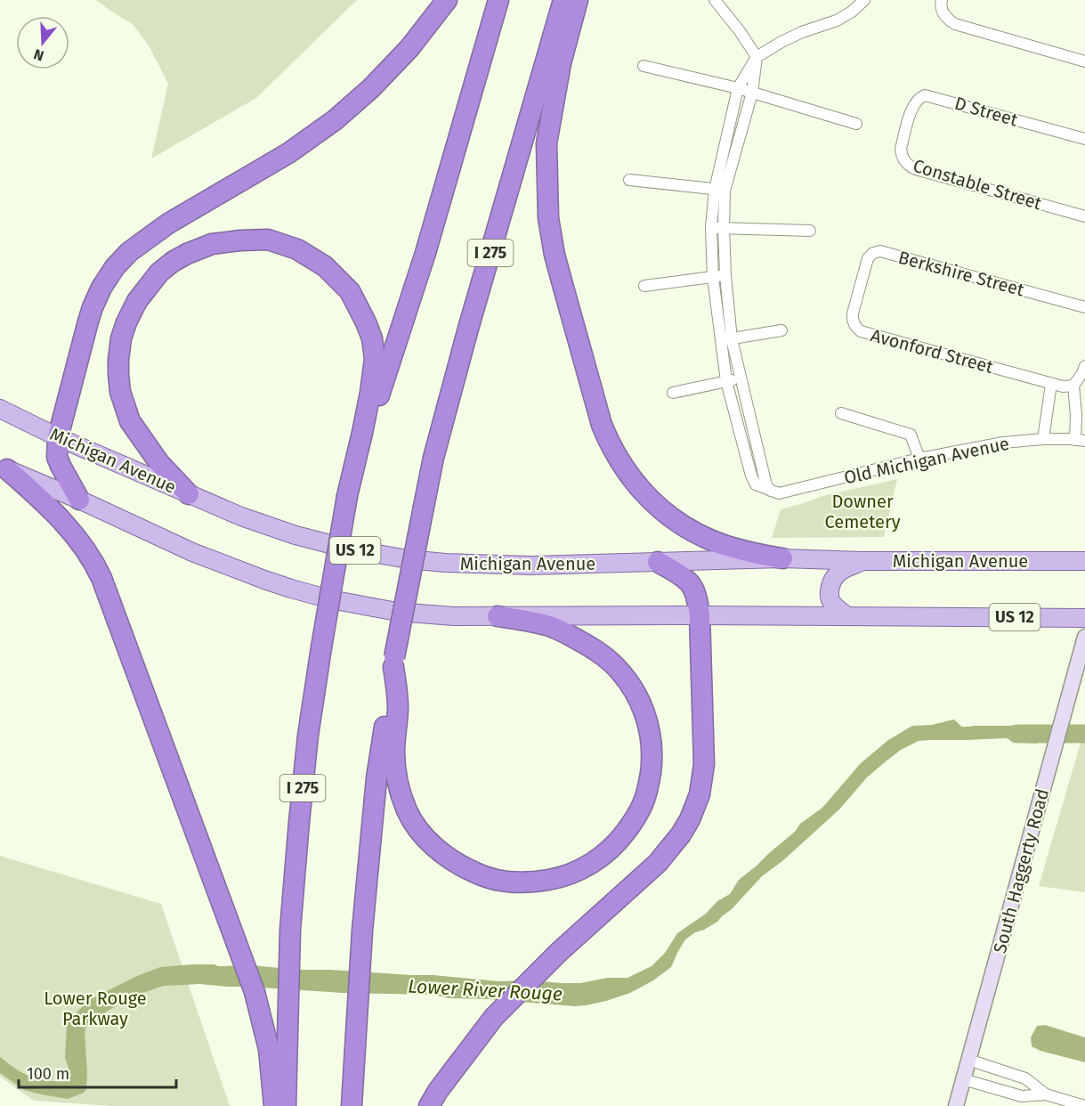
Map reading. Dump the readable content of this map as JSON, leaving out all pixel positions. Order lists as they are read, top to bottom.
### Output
{
  "streets": {
    "highway": ["I 275"],
    "main road": ["Michigan Avenue", "US 12", "South Haggerty Road"],
    "street": [
      "D Street",
      "Constable Street",
      "Berkshire Street",
      "Avonford Street",
      "Old Michigan Avenue"
    ]
  },
  "crossings": [
    ["D Street", "Constable Street"],
    ["Berkshire Street", "Avonford Street"]
  ],
  "water": ["Lower River Rouge"],
  "parks": ["Downer Cemetery", "Lower Rouge Parkway"],
  "scale_bar": "100 m",
  "north": "bottom"
}
